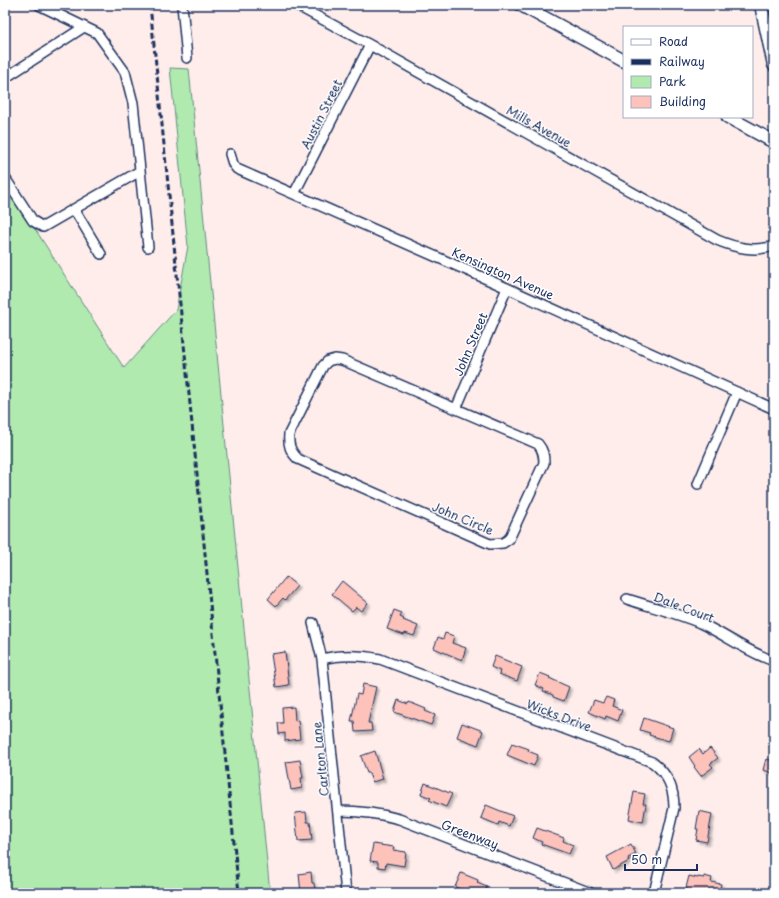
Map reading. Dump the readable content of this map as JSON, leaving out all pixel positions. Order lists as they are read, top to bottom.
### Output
{
  "streets": {
    "street": [
      "Austin Street",
      "Mills Avenue",
      "Kensington Avenue",
      "John Street",
      "John Circle",
      "Dale Court",
      "Wicks Drive",
      "Carlton Lane",
      "Greenway"
    ]
  },
  "crossings": [
    ["Austin Street", "Mills Avenue"],
    ["Austin Street", "Kensington Avenue"],
    ["Kensington Avenue", "John Street"],
    ["John Street", "John Circle"],
    ["Wicks Drive", "Carlton Lane"],
    ["Carlton Lane", "Greenway"]
  ],
  "legend": [
    "Road",
    "Railway",
    "Park",
    "Building"
  ],
  "scale_bar": "50 m"
}
